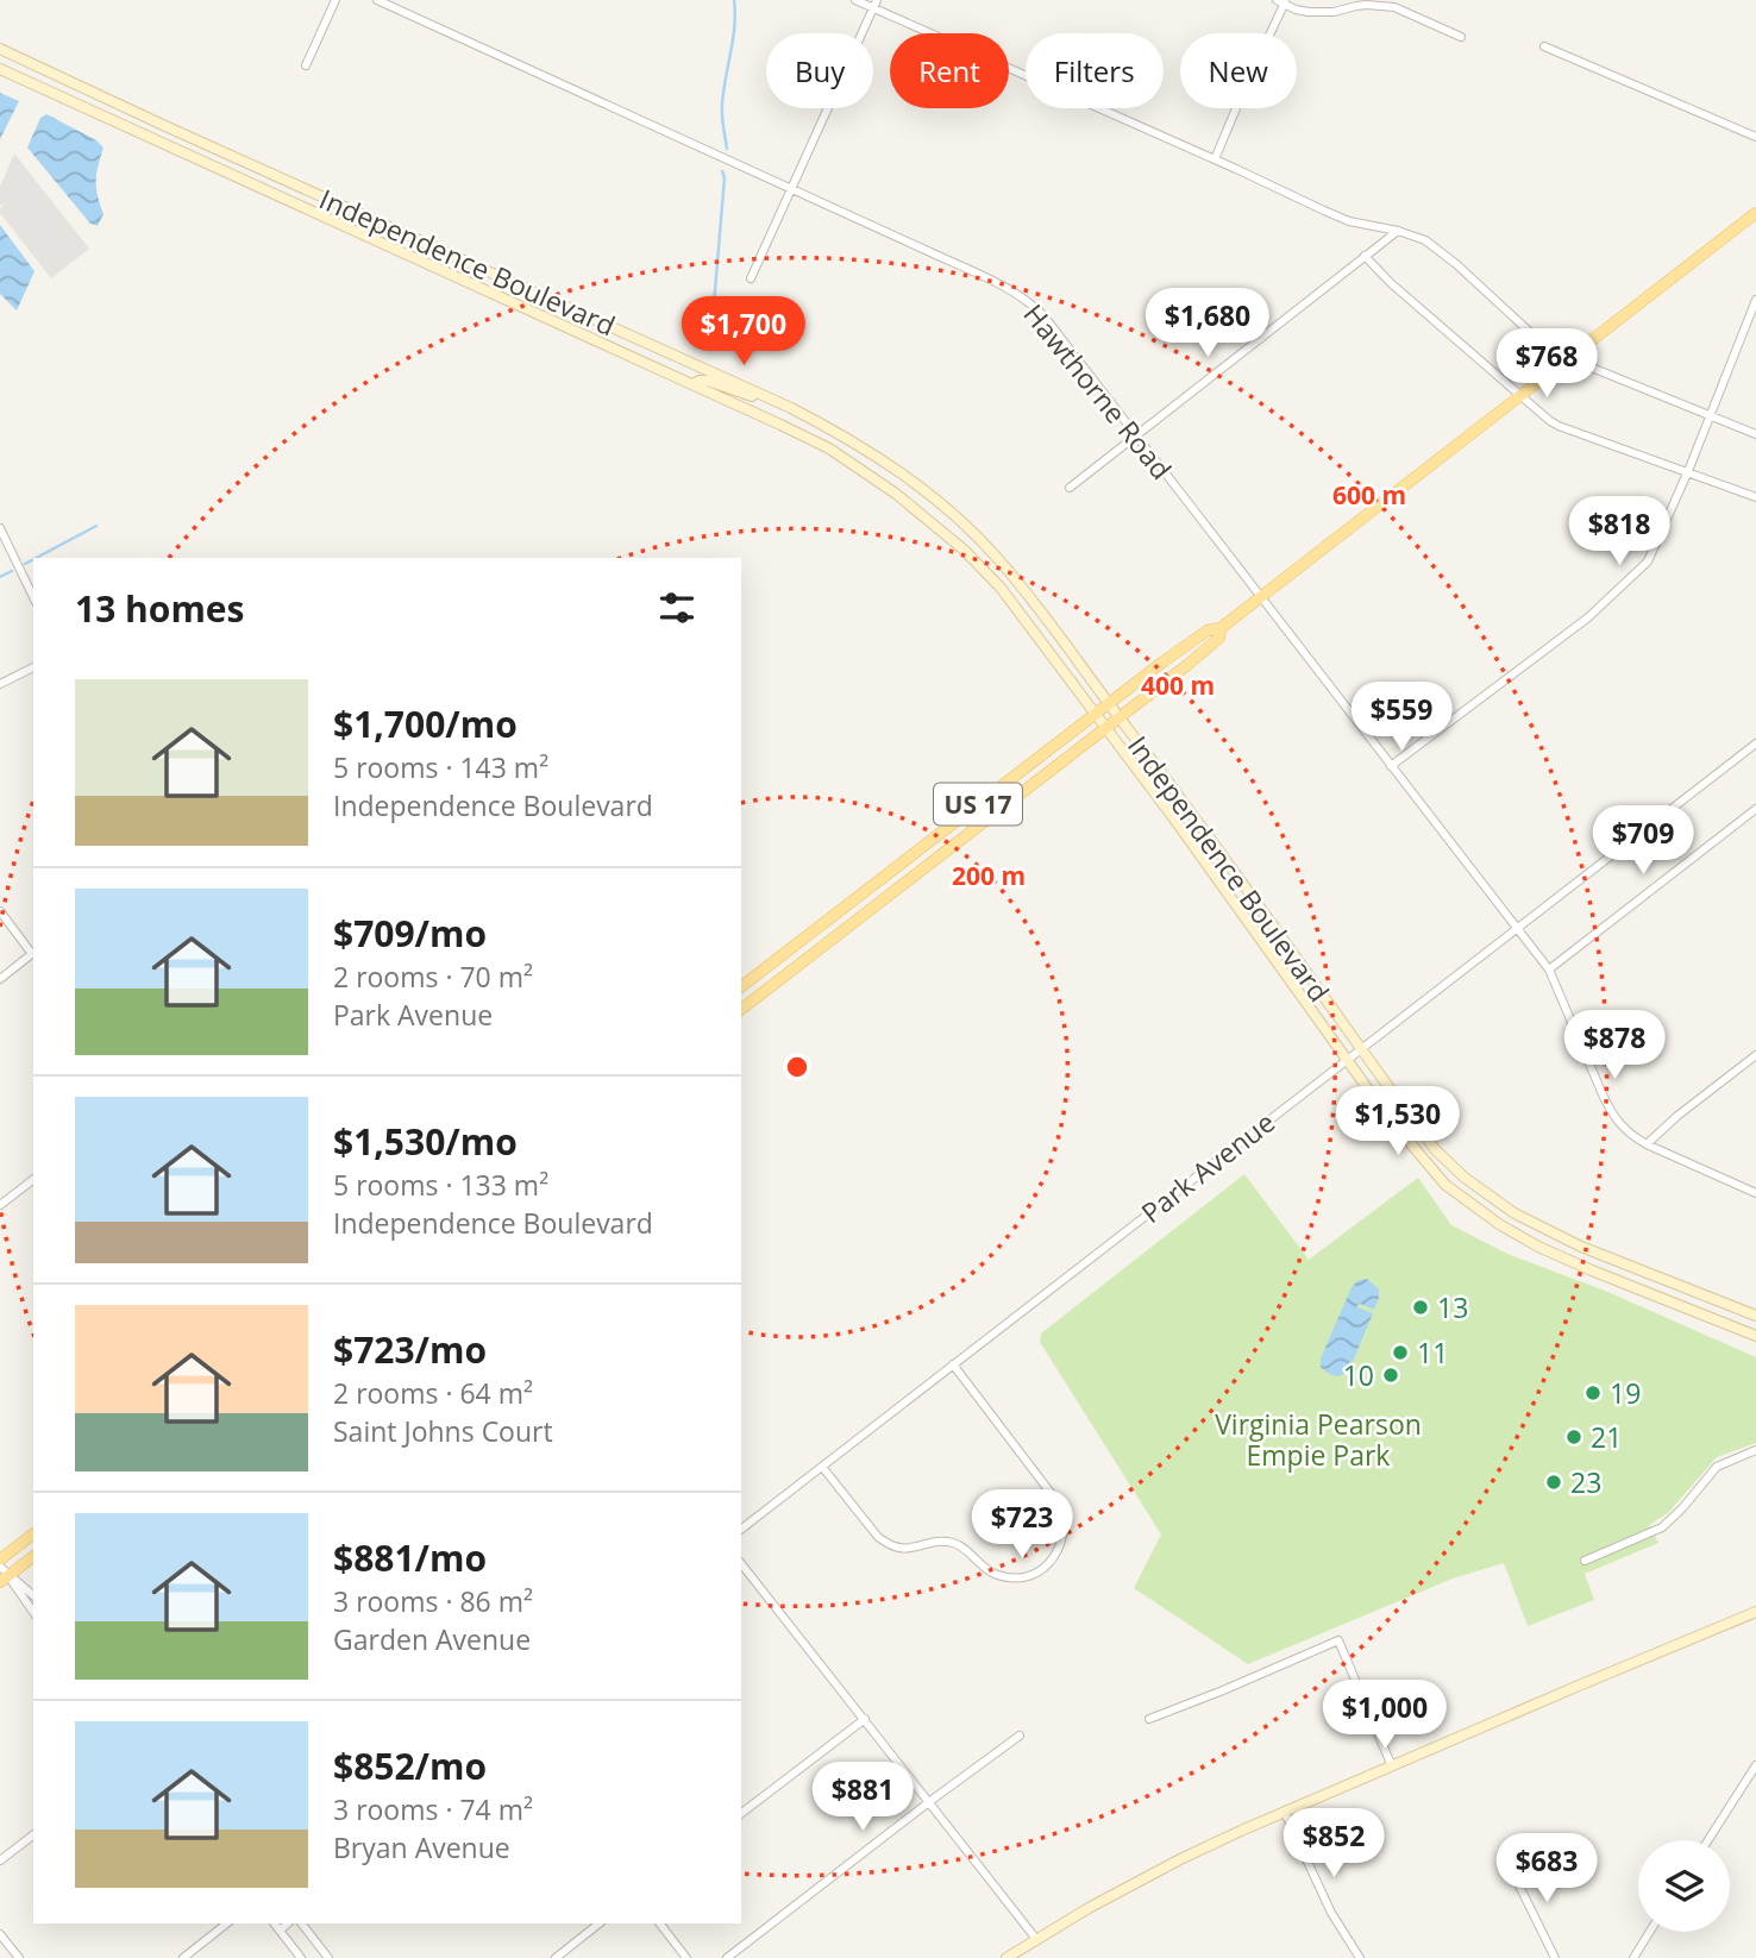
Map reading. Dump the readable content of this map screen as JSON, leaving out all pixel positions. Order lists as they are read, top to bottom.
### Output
{
  "streets": {
    "main road": ["Independence Boulevard", "US 17"],
    "street": ["Hawthorne Road", "Park Avenue"]
  },
  "crossings": [
    ["Independence Boulevard", "US 17"],
    ["Independence Boulevard", "Park Avenue"],
    ["Hawthorne Road", "US 17"],
    ["Hawthorne Road", "Park Avenue"]
  ],
  "parks": ["Virginia Pearson Empie Park"],
  "places": [
    "13",
    "11",
    "10",
    "19",
    "21",
    "23"
  ],
  "page": {
    "chip": [
      "Buy",
      "Rent",
      "Filters",
      "New"
    ],
    "price": [
      "$1,680",
      "$1,700",
      "$768",
      "$818",
      "$559",
      "$709",
      "$878",
      "$1,530",
      "$723",
      "$1,000",
      "$881",
      "$852",
      "$683"
    ],
    "heading": "13 homes",
    "list": [
      {
        "name": "$1,700/mo",
        "note": "5 rooms · 143 m² · Independence Boulevard"
      },
      {
        "name": "$709/mo",
        "note": "2 rooms · 70 m² · Park Avenue"
      },
      {
        "name": "$1,530/mo",
        "note": "5 rooms · 133 m² · Independence Boulevard"
      },
      {
        "name": "$723/mo",
        "note": "2 rooms · 64 m² · Saint Johns Court"
      },
      {
        "name": "$881/mo",
        "note": "3 rooms · 86 m² · Garden Avenue"
      },
      {
        "name": "$852/mo",
        "note": "3 rooms · 74 m² · Bryan Avenue"
      }
    ]
  },
  "rings": ["600 m", "400 m", "200 m"]
}
